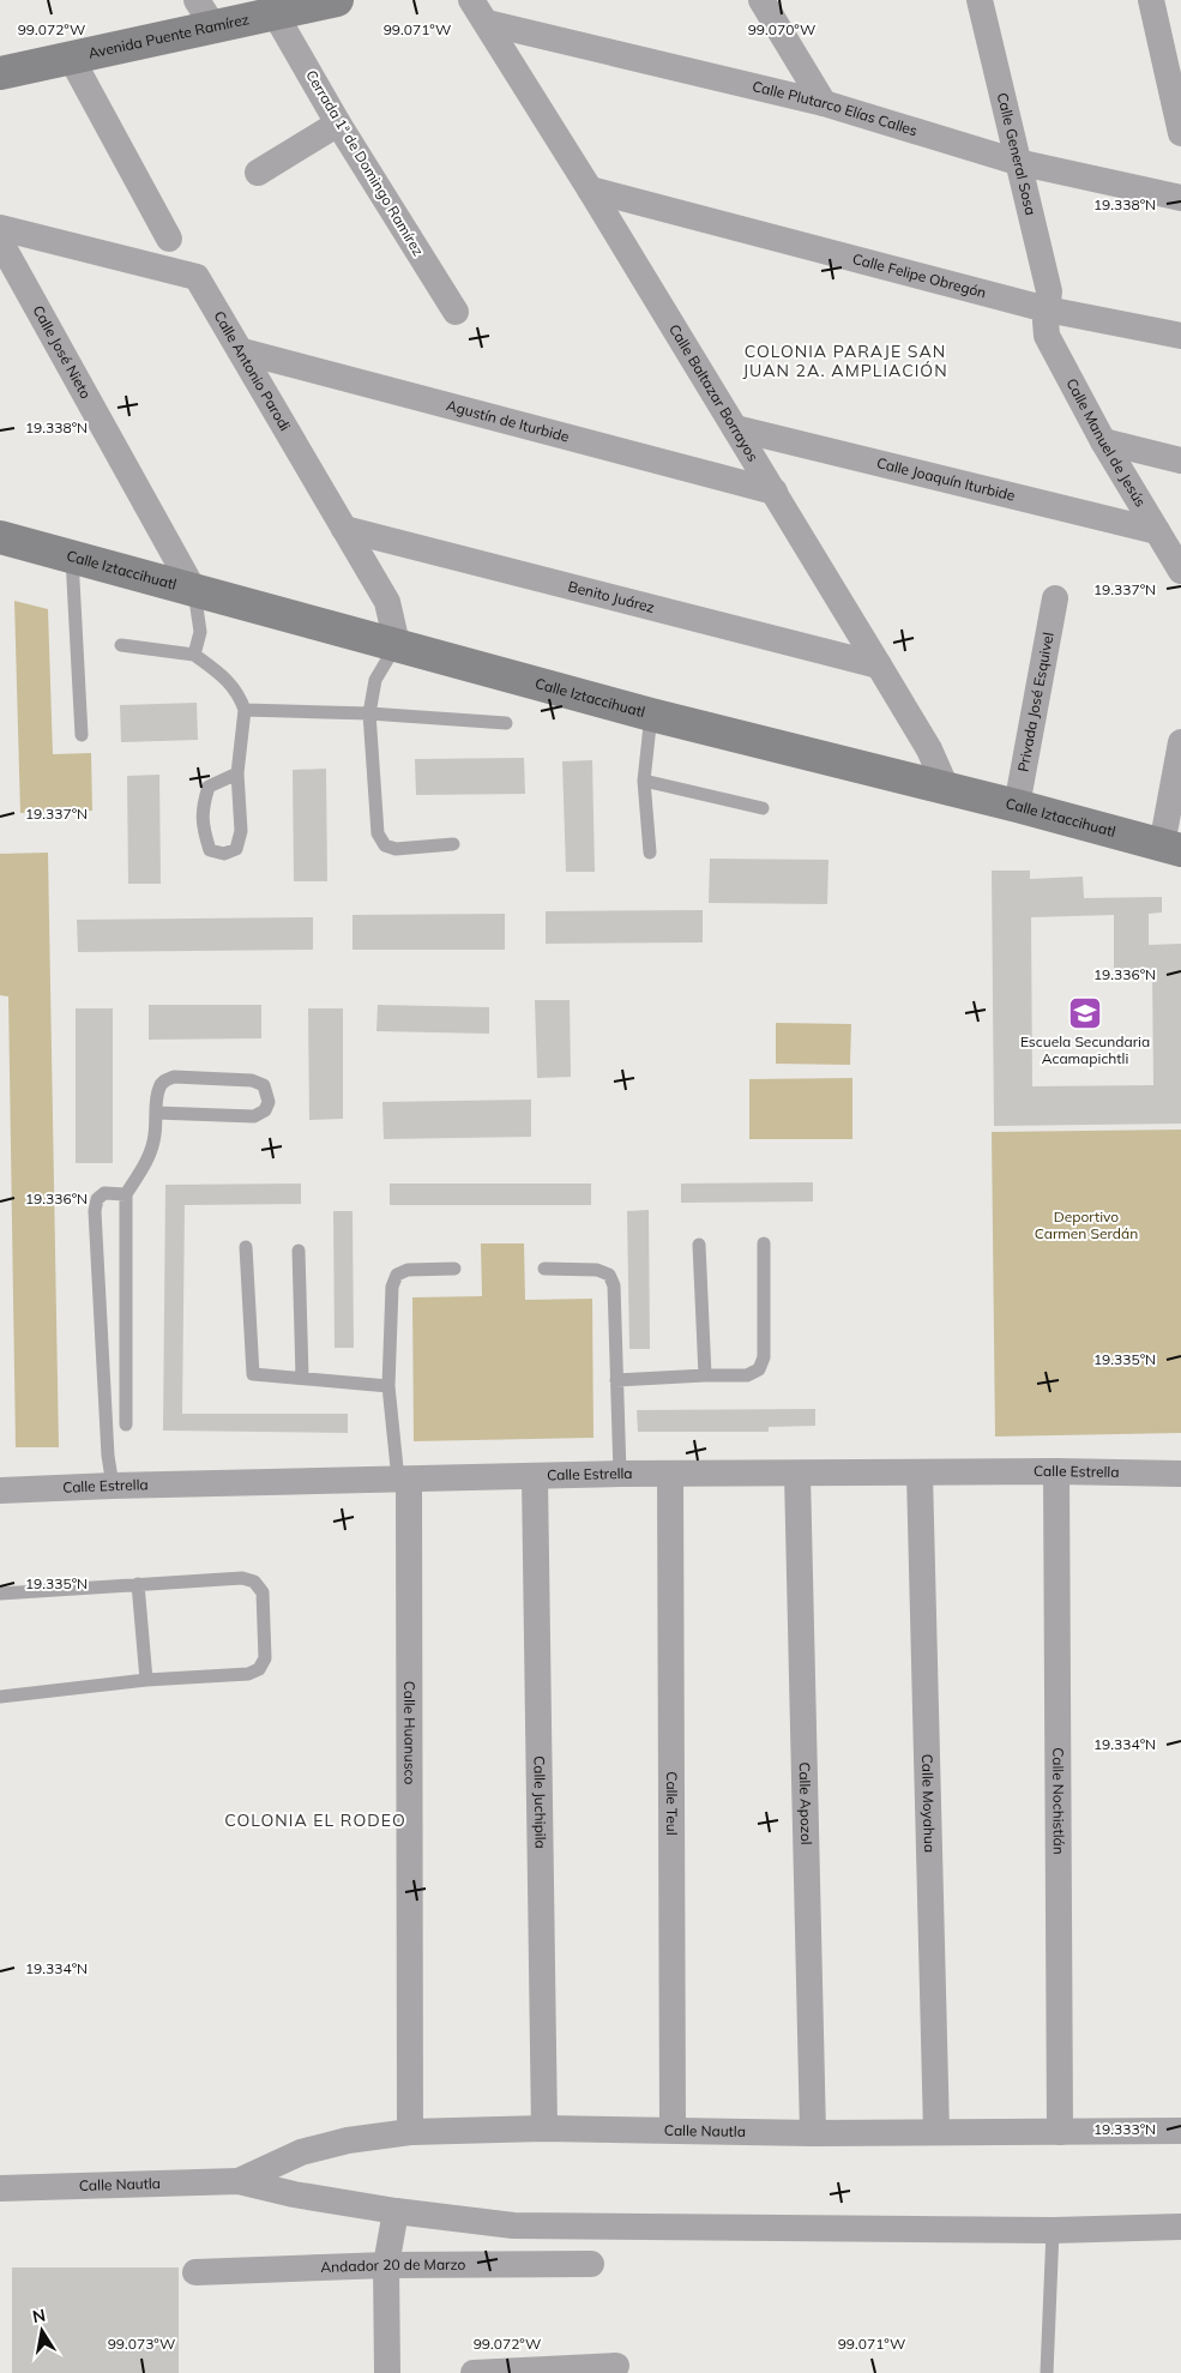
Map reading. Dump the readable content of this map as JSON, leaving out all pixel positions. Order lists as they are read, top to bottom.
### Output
{
  "streets": {
    "street": [
      "Avenida Puente Ramírez",
      "Calle Plutarco Elías Calles",
      "Calle General Sosa",
      "Cerrada 1ª de Domingo Ramírez",
      "Calle Felipe Obregón",
      "Calle José Nieto",
      "Calle Antonio Parodi",
      "Calle Baltazar Borrayos",
      "Agustín de Iturbide",
      "Calle Manuel de Jesús",
      "Calle Joaquín Iturbide",
      "Calle Iztaccihuatl",
      "Benito Juárez",
      "Privada José Esquivel",
      "Calle Estrella",
      "Calle Huanusco",
      "Calle Juchipila",
      "Calle Teul",
      "Calle Nochistlán",
      "Calle Apozol",
      "Calle Moyahua",
      "Calle Nautla",
      "Andador 20 de Marzo"
    ]
  },
  "crossings": [
    ["Avenida Puente Ramírez", "Cerrada 1ª de Domingo Ramírez"],
    ["Calle Plutarco Elías Calles", "Calle General Sosa"],
    ["Calle Plutarco Elías Calles", "Calle Baltazar Borrayos"],
    ["Calle General Sosa", "Calle Felipe Obregón"],
    ["Calle General Sosa", "Calle Manuel de Jesús"],
    ["Calle Felipe Obregón", "Calle Baltazar Borrayos"],
    ["Calle Felipe Obregón", "Calle Manuel de Jesús"],
    ["Calle José Nieto", "Calle Iztaccihuatl"],
    ["Calle Antonio Parodi", "Agustín de Iturbide"],
    ["Calle Antonio Parodi", "Calle Iztaccihuatl"],
    ["Calle Antonio Parodi", "Benito Juárez"],
    ["Calle Baltazar Borrayos", "Agustín de Iturbide"],
    ["Calle Baltazar Borrayos", "Calle Joaquín Iturbide"],
    ["Calle Baltazar Borrayos", "Calle Iztaccihuatl"],
    ["Calle Baltazar Borrayos", "Benito Juárez"],
    ["Calle Manuel de Jesús", "Calle Joaquín Iturbide"],
    ["Calle Iztaccihuatl", "Privada José Esquivel"],
    ["Calle Estrella", "Calle Huanusco"],
    ["Calle Estrella", "Calle Juchipila"],
    ["Calle Estrella", "Calle Teul"],
    ["Calle Estrella", "Calle Nochistlán"],
    ["Calle Estrella", "Calle Apozol"],
    ["Calle Estrella", "Calle Moyahua"],
    ["Calle Huanusco", "Calle Nautla"],
    ["Calle Juchipila", "Calle Nautla"],
    ["Calle Teul", "Calle Nautla"],
    ["Calle Nochistlán", "Calle Nautla"],
    ["Calle Apozol", "Calle Nautla"],
    ["Calle Moyahua", "Calle Nautla"]
  ],
  "districts": ["COLONIA PARAJE SAN JUAN 2A. AMPLIACIÓN", "COLONIA EL RODEO"],
  "parks": ["Deportivo Carmen Serdán"],
  "places": {
    "school or university": ["Escuela Secundaria Acamapichtli"]
  },
  "north": "top",
  "coordinates": [
    "99.072°W",
    "99.071°W",
    "99.070°W",
    "19.338°N",
    "19.337°N",
    "19.336°N",
    "19.335°N",
    "19.334°N",
    "19.333°N",
    "99.073°W"
  ]
}
